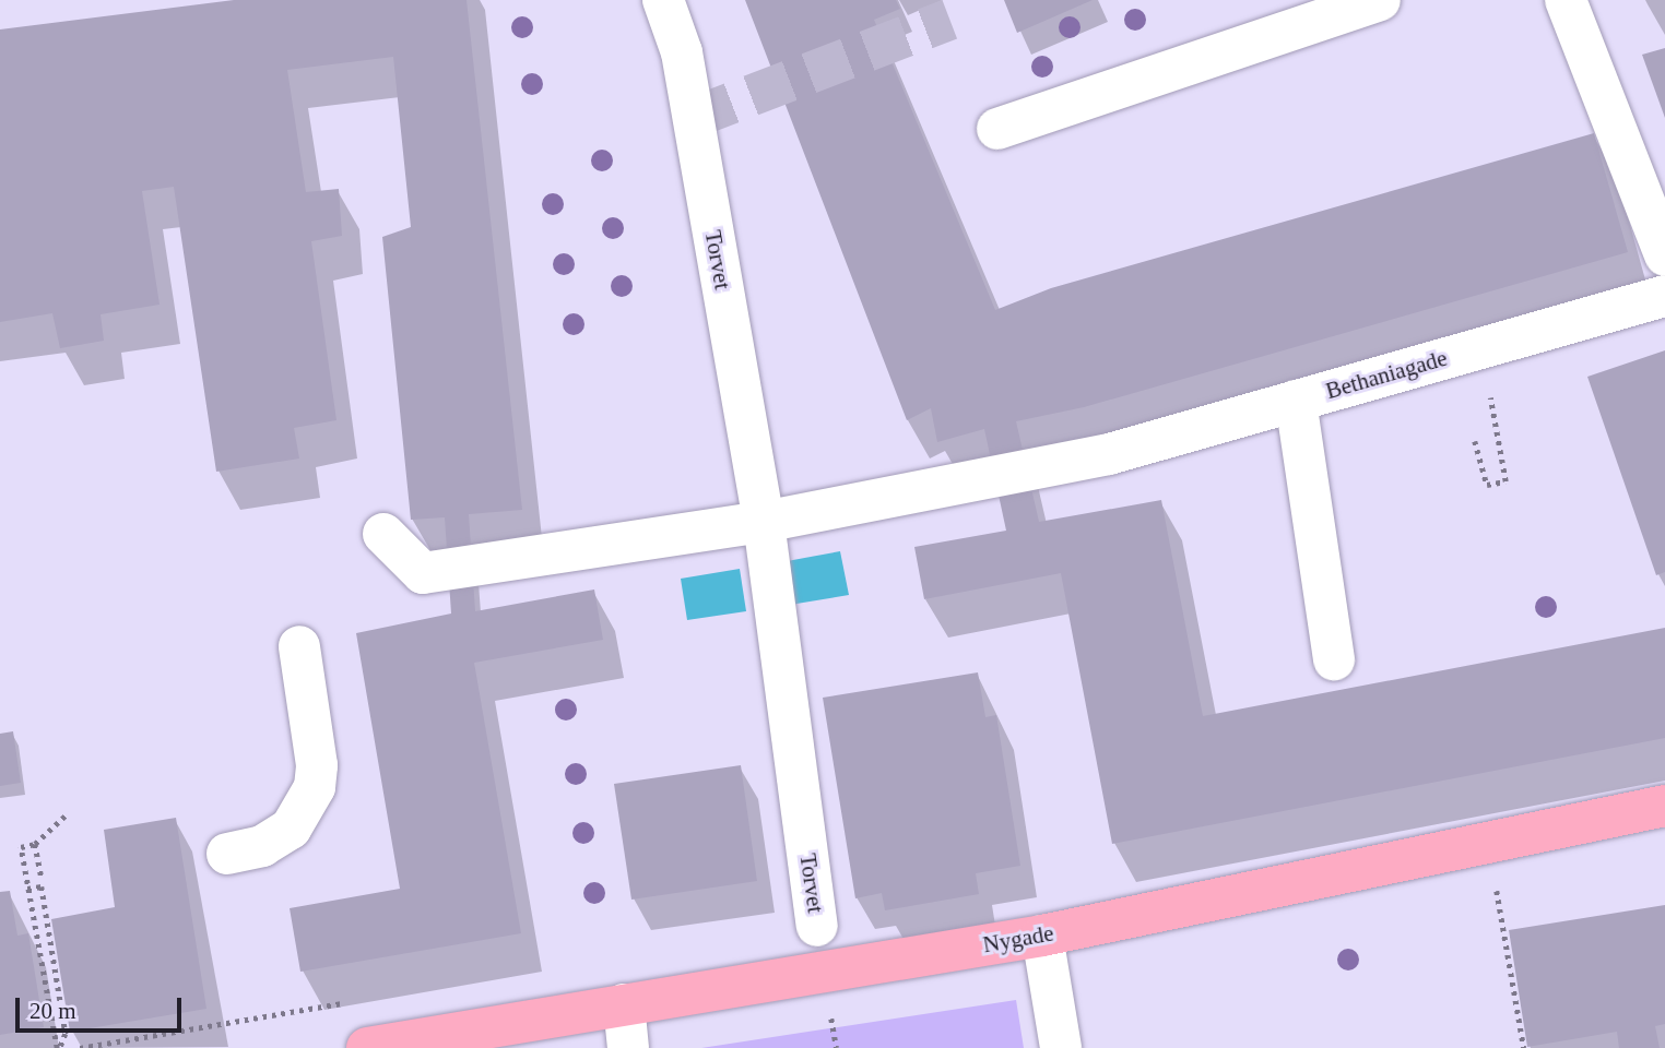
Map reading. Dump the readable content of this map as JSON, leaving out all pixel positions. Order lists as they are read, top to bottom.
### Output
{
  "streets": {
    "main road": ["Nygade"],
    "street": ["Torvet", "Bethaniagade"]
  },
  "crossings": [
    ["Torvet", "Bethaniagade"]
  ],
  "scale_bar": "20 m"
}
